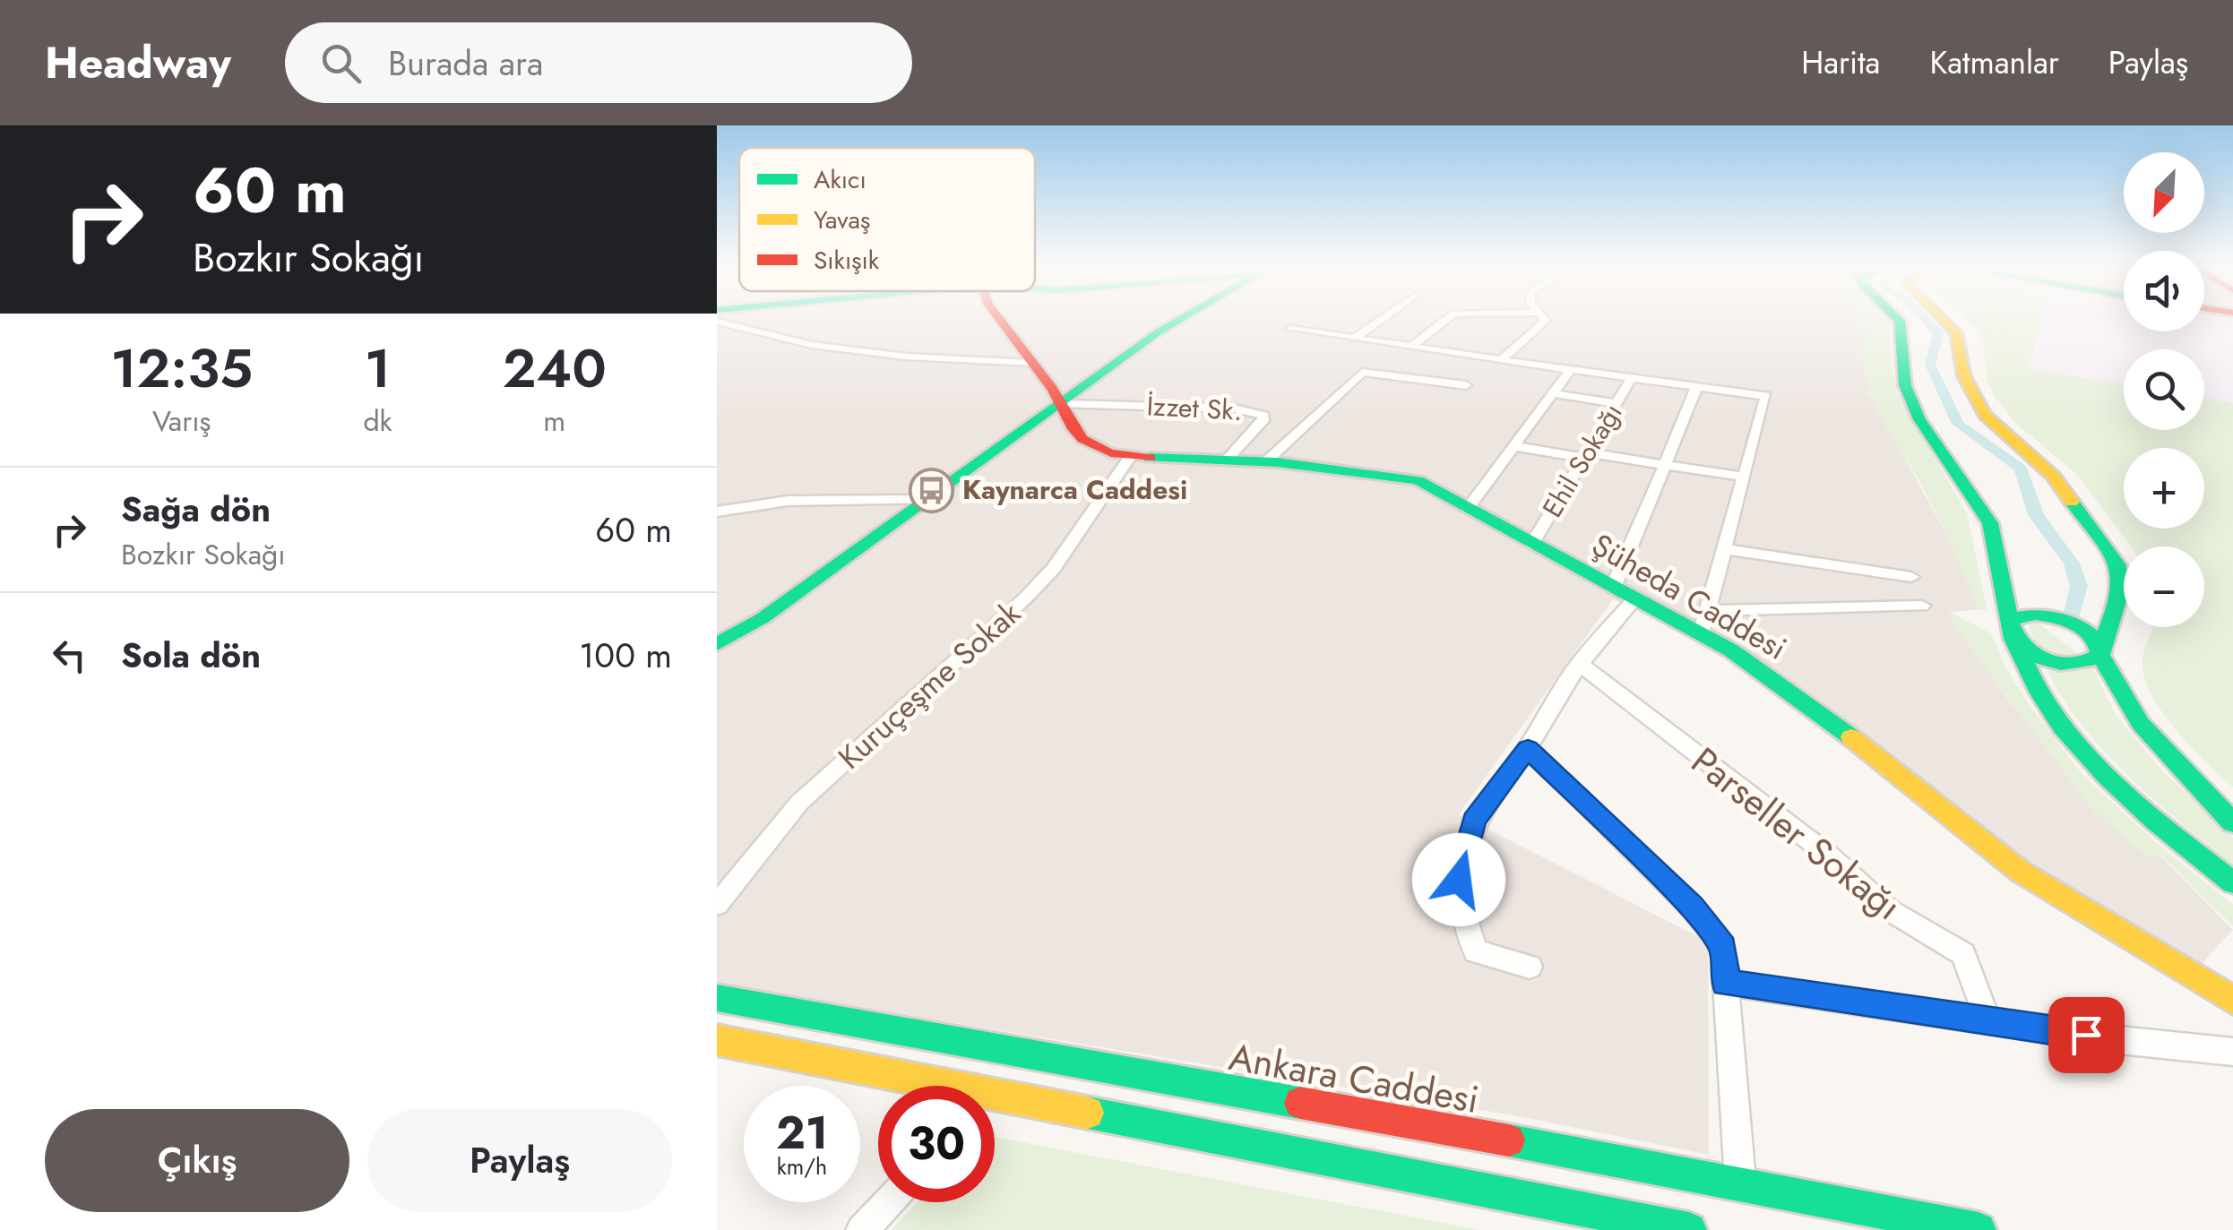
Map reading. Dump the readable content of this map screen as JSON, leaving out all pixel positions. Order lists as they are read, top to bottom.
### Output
{
  "streets": {
    "street": [
      "İzzet Sk.",
      "Ehil Sokağı",
      "Şüheda Caddesi",
      "Kuruçeşme Sokak",
      "Parseller Sokağı",
      "Ankara Caddesi"
    ]
  },
  "crossings": [
    ["İzzet Sk.", "Şüheda Caddesi"],
    ["Ehil Sokağı", "Şüheda Caddesi"],
    ["Şüheda Caddesi", "Kuruçeşme Sokak"]
  ],
  "places": {
    "bus stop": ["Kaynarca Caddesi"]
  },
  "legend": ["Akıcı", "Yavaş", "Sıkışık"],
  "north": "bottom left",
  "page": {
    "header": "Headway",
    "search": "Burada ara",
    "nav": ["Harita", "Katmanlar", "Paylaş"],
    "turn": ["60 m", "Bozkır Sokağı"],
    "map_buttons": ["+", "−"],
    "eta": [
      "12:35",
      "Varış",
      "1",
      "dk",
      "240",
      "m"
    ],
    "list": [
      {
        "name": "Sağa dön",
        "note": "Bozkır Sokağı",
        "value": "60 m"
      },
      {
        "name": "Sola dön",
        "value": "100 m"
      }
    ],
    "speed": "21 km/h",
    "limit": "30",
    "buttons": ["Çıkış", "Paylaş"]
  }
}
